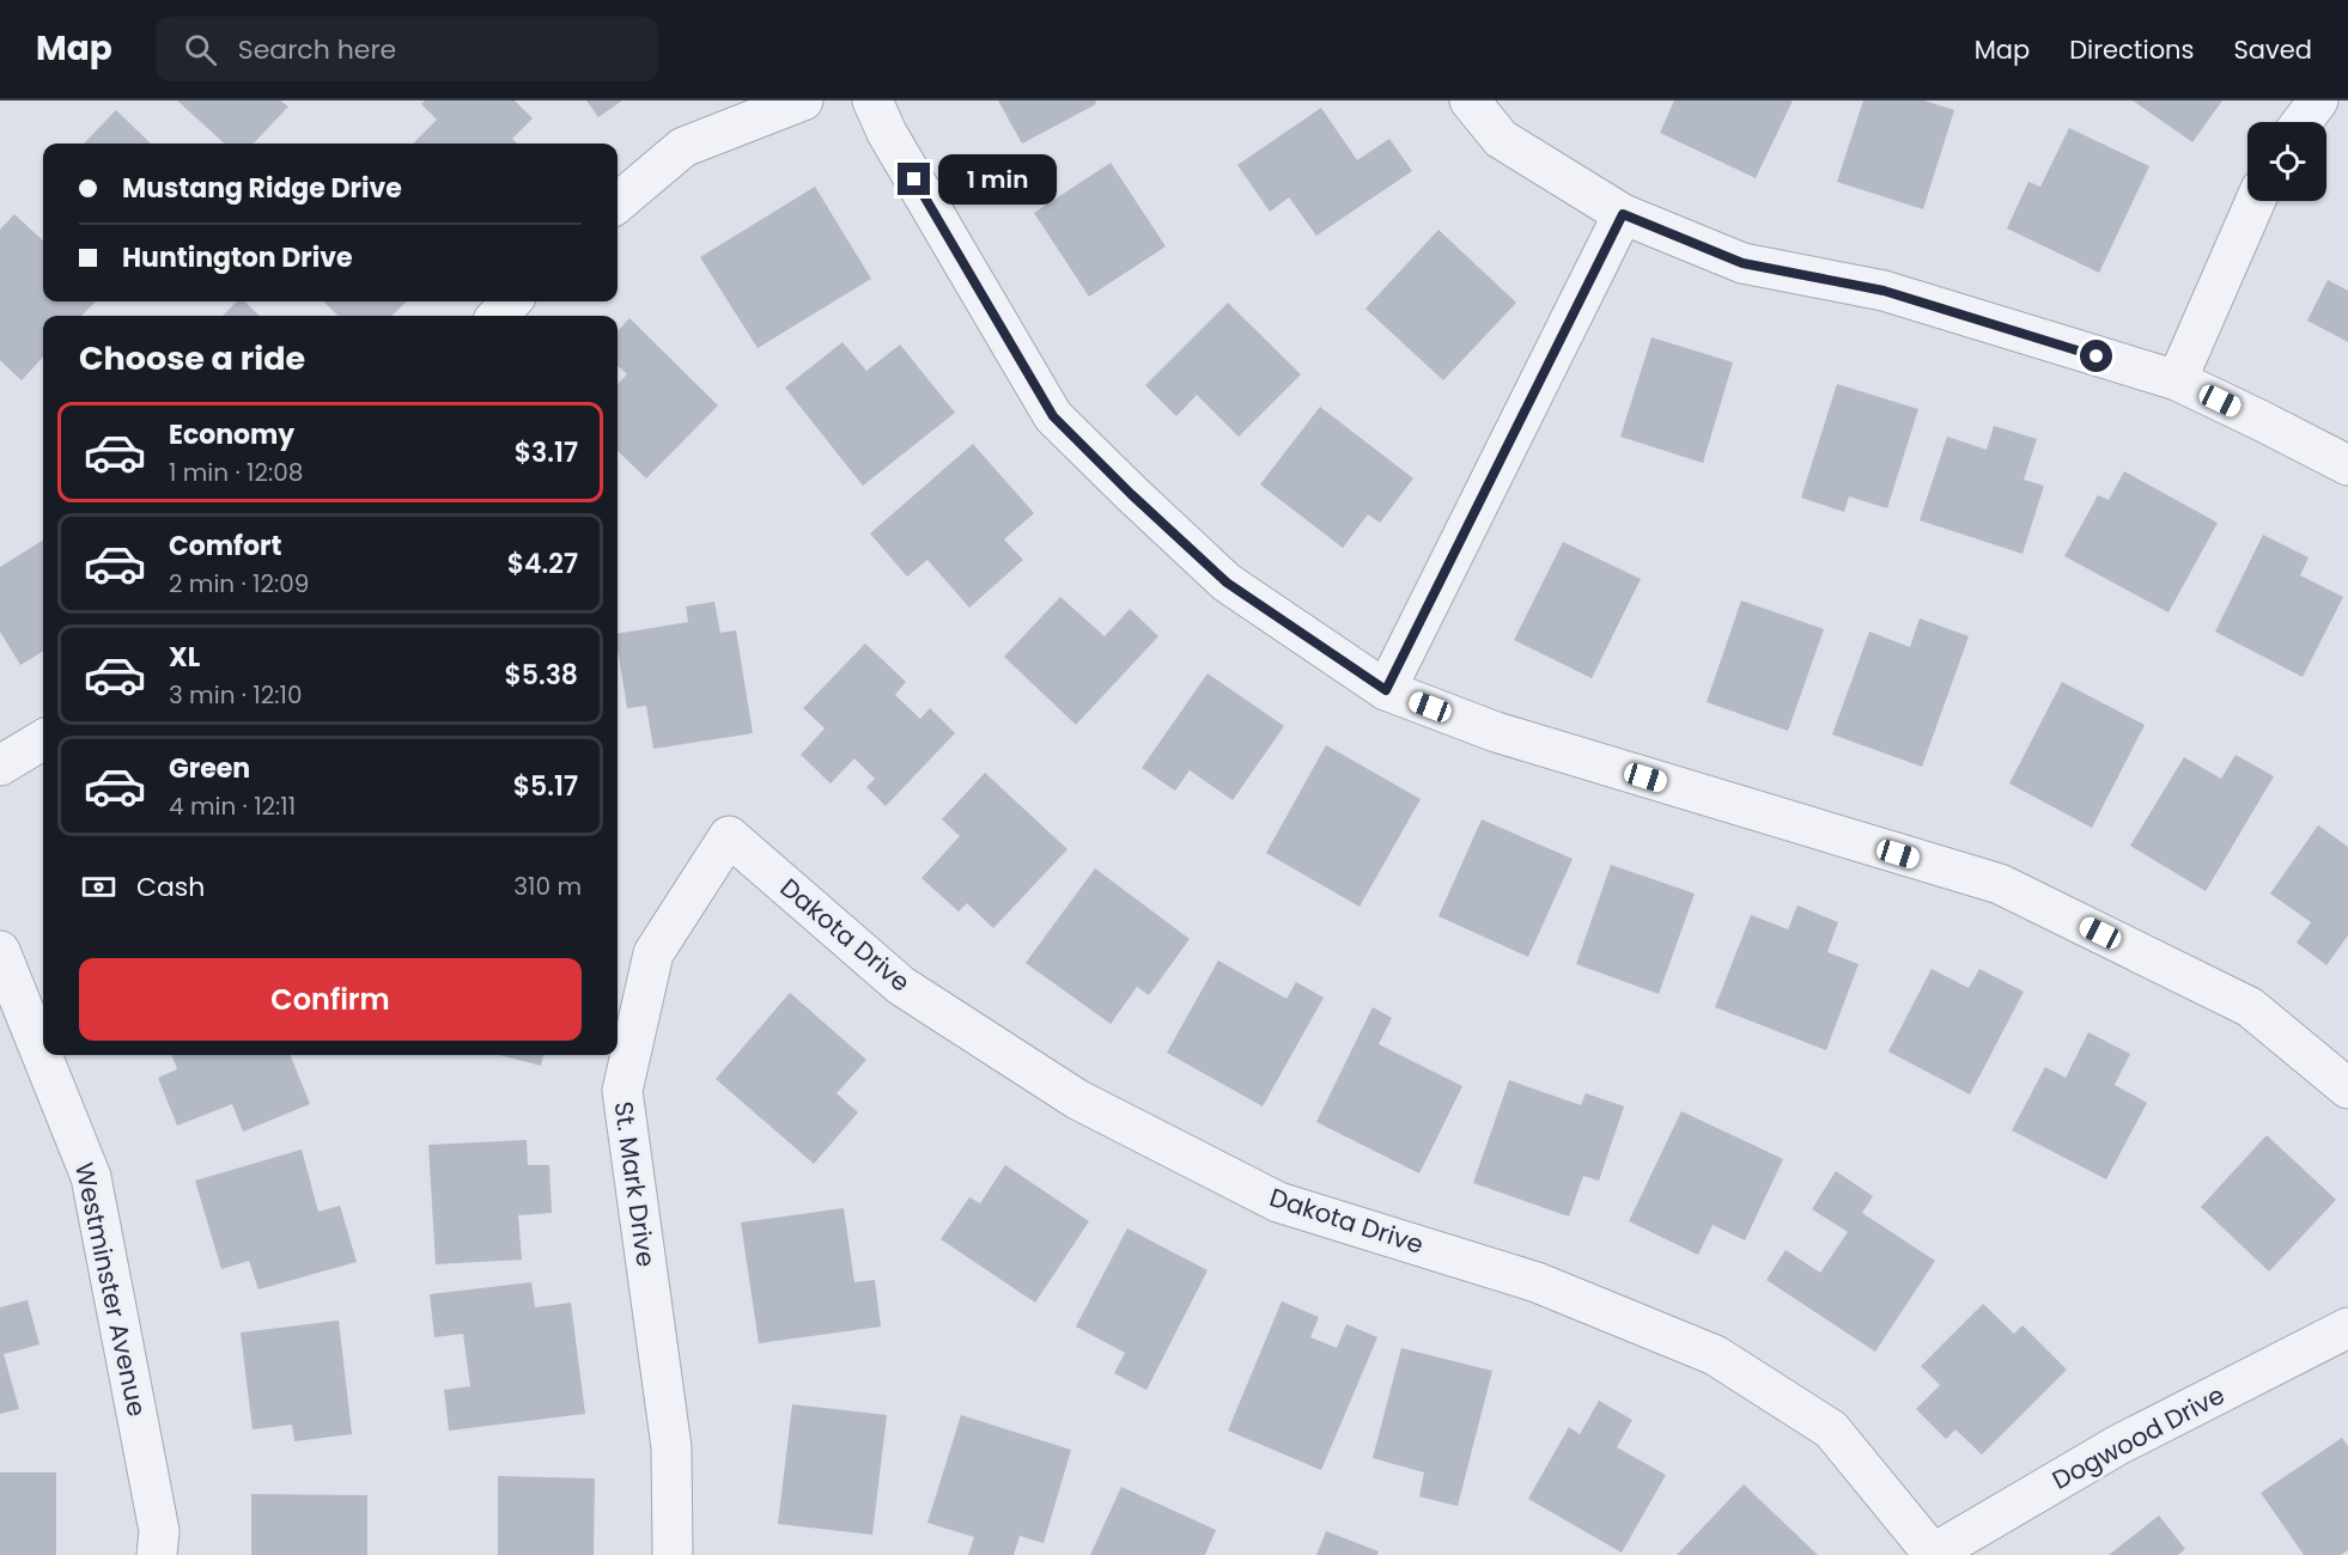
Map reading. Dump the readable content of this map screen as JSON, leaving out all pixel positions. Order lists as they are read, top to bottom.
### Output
{
  "streets": {
    "street": [
      "Dakota Drive",
      "St. Mark Drive",
      "Westminster Avenue",
      "Dogwood Drive"
    ]
  },
  "crossings": [
    ["Dakota Drive", "St. Mark Drive"],
    ["Dakota Drive", "Dogwood Drive"]
  ],
  "page": {
    "header": "Map",
    "search": "Search here",
    "nav": ["Map", "Directions", "Saved"],
    "banner": ["Mustang Ridge Drive", "Huntington Drive"],
    "bubble": "1 min",
    "heading": "Choose a ride",
    "list": [
      {
        "name": "Economy",
        "note": "1 min · 12:08",
        "value": "$3.17"
      },
      {
        "name": "Comfort",
        "note": "2 min · 12:09",
        "value": "$4.27"
      },
      {
        "name": "XL",
        "note": "3 min · 12:10",
        "value": "$5.38"
      },
      {
        "name": "Green",
        "note": "4 min · 12:11",
        "value": "$5.17"
      }
    ],
    "pay": ["Cash", "310 m"],
    "buttons": "Confirm"
  }
}
